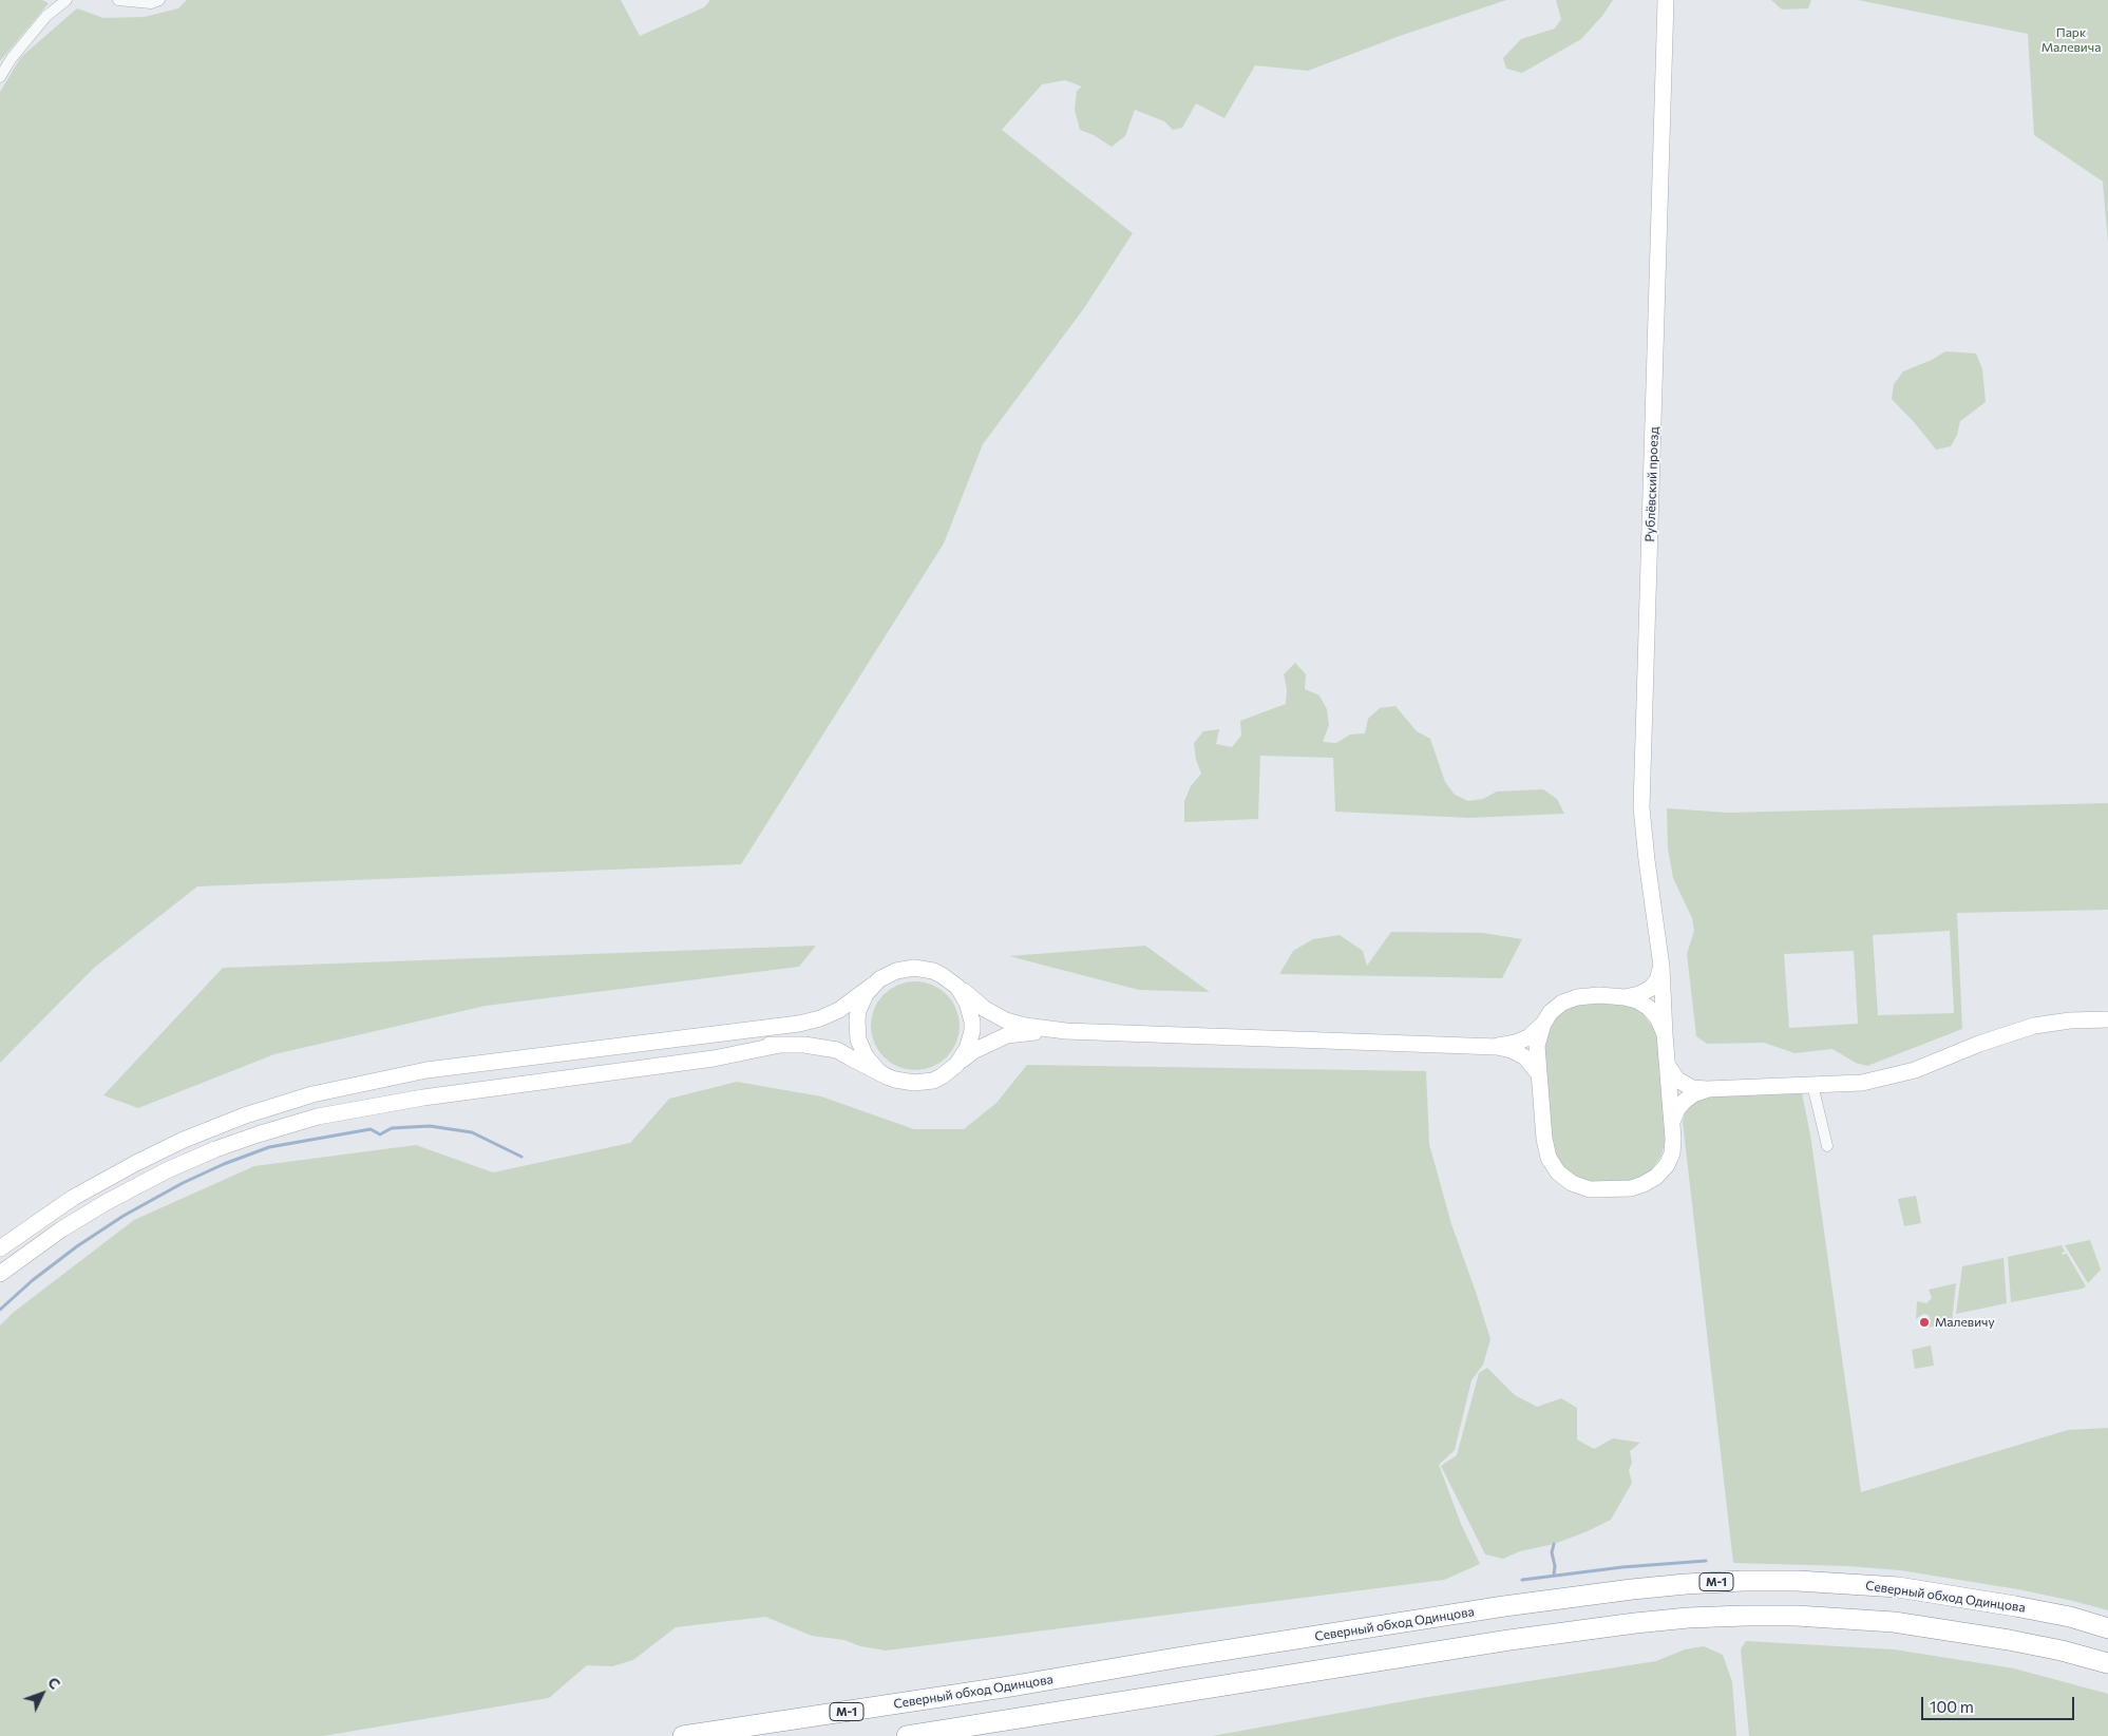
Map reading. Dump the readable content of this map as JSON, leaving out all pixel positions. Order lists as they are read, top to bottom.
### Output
{
  "streets": {
    "highway": ["М-1", "Северный обход Одинцова"],
    "street": ["Рублёвский проезд"]
  },
  "parks": ["Парк Малевича"],
  "places": ["Малевичу"],
  "scale_bar": "100 m",
  "north": "top right"
}
